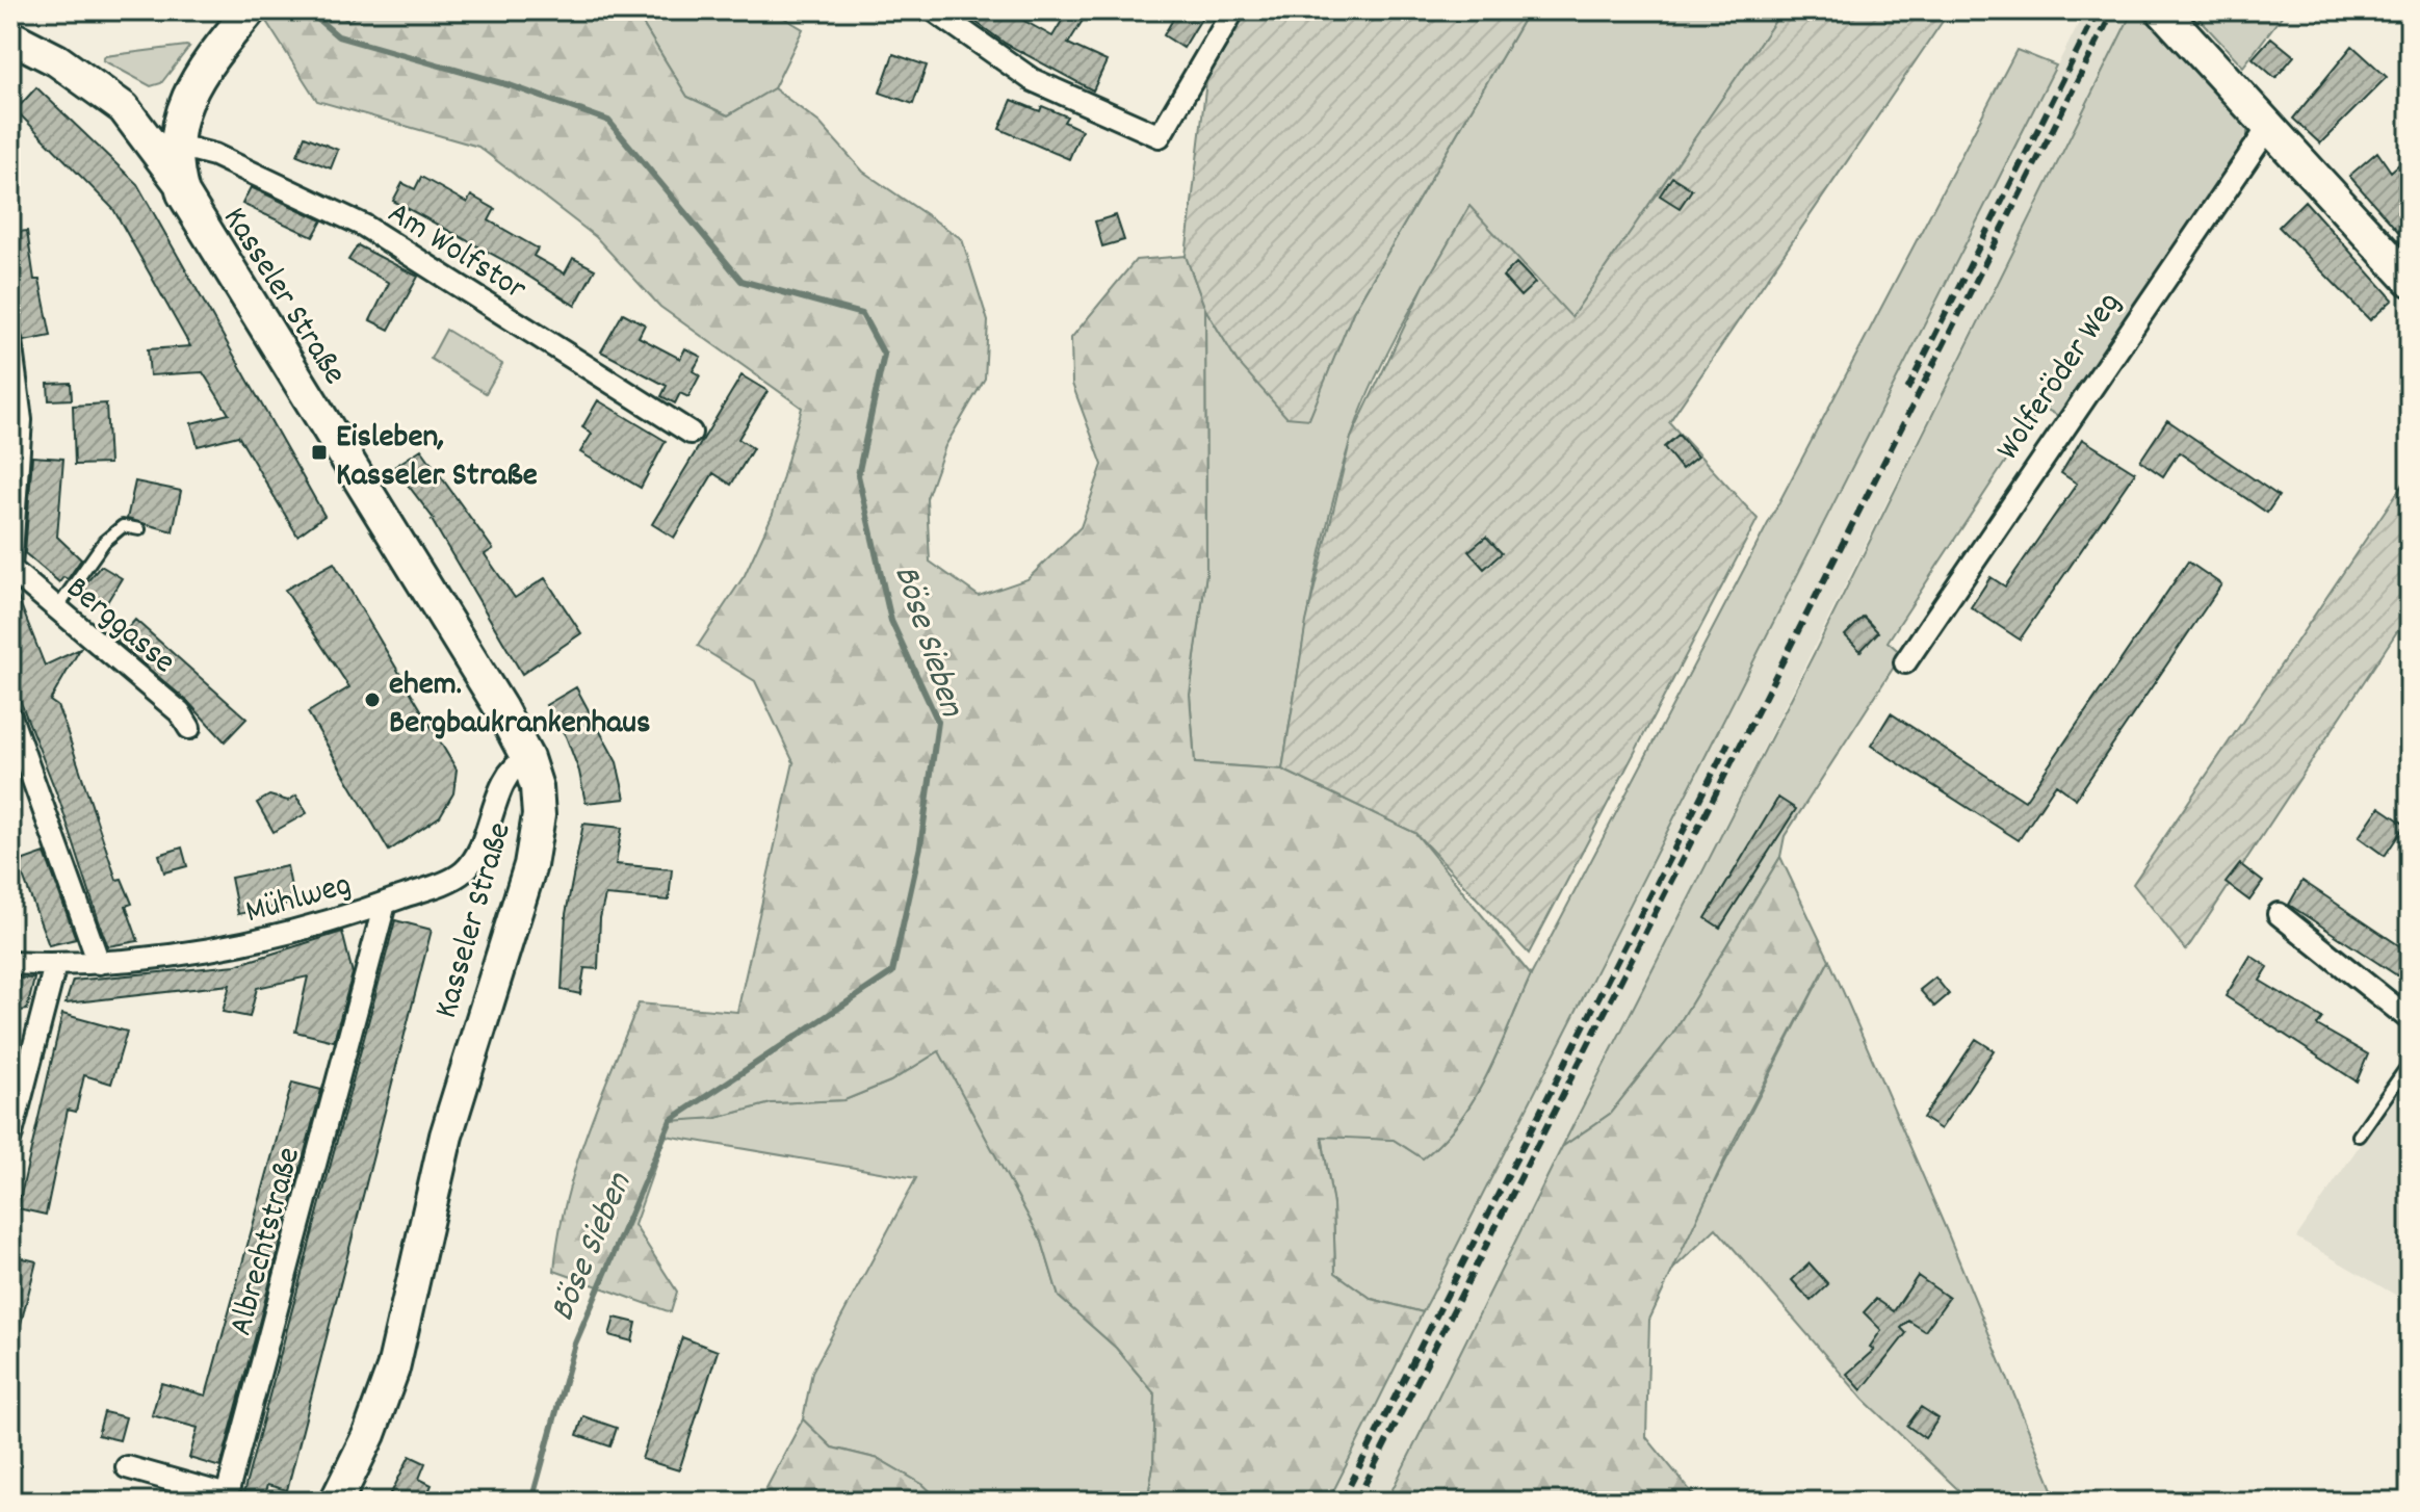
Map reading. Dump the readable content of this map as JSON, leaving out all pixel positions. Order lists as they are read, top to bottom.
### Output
{
  "streets": {
    "main road": ["Kasseler Straße"],
    "street": [
      "Am Wolfstor",
      "Wolferöder Weg",
      "Berggasse",
      "Mühlweg",
      "Albrechtstraße"
    ]
  },
  "crossings": [
    ["Am Wolfstor", "Kasseler Straße"],
    ["Kasseler Straße", "Mühlweg"],
    ["Mühlweg", "Albrechtstraße"]
  ],
  "water": ["Böse Sieben"],
  "places": {
    "transit": ["Eisleben, Kasseler Straße"],
    "other": ["ehem. Bergbaukrankenhaus"]
  }
}
